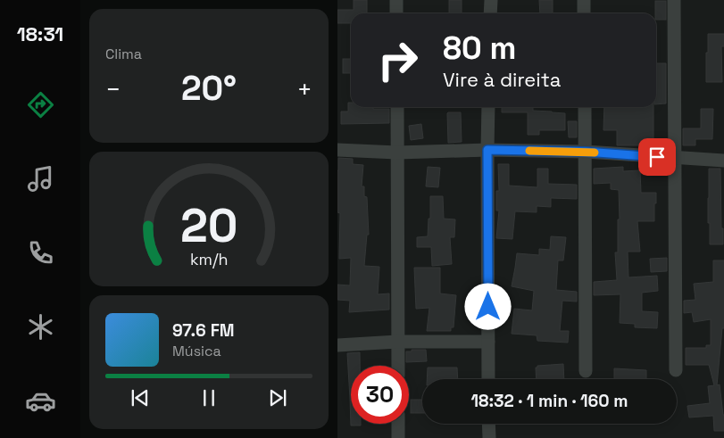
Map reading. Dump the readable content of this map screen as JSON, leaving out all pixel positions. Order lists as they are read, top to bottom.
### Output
{
  "page": {
    "tabs": "18:31",
    "tile": "Clima",
    "turn": ["80 m", "Vire à direita"],
    "heat": ["−", "20°", "+"],
    "song": ["97.6 FM", "Música"],
    "limit": "30",
    "trip": "18:32 · 1 min · 160 m",
    "gauge": ["20", "km/h"]
  }
}
